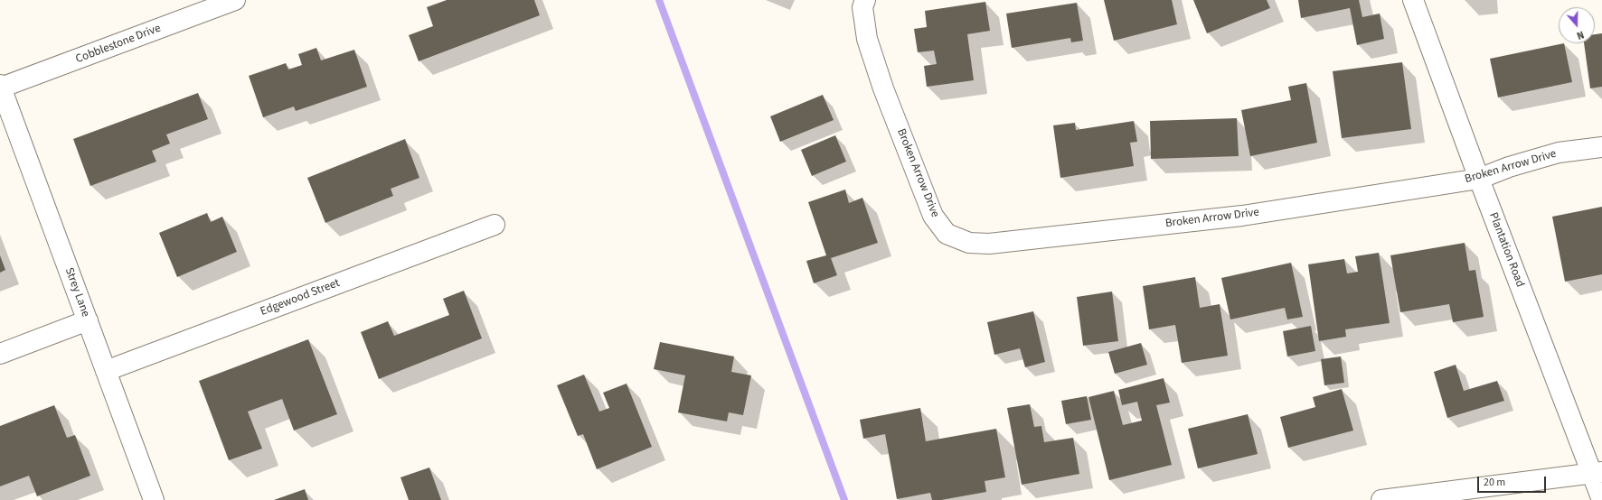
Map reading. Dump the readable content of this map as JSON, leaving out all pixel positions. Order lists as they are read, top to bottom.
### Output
{
  "streets": {
    "street": [
      "Cobblestone Drive",
      "Broken Arrow Drive",
      "Plantation Road",
      "Strey Lane",
      "Edgewood Street"
    ]
  },
  "crossings": [
    ["Cobblestone Drive", "Strey Lane"],
    ["Broken Arrow Drive", "Plantation Road"],
    ["Strey Lane", "Edgewood Street"]
  ],
  "scale_bar": "20 m",
  "north": "bottom"
}
